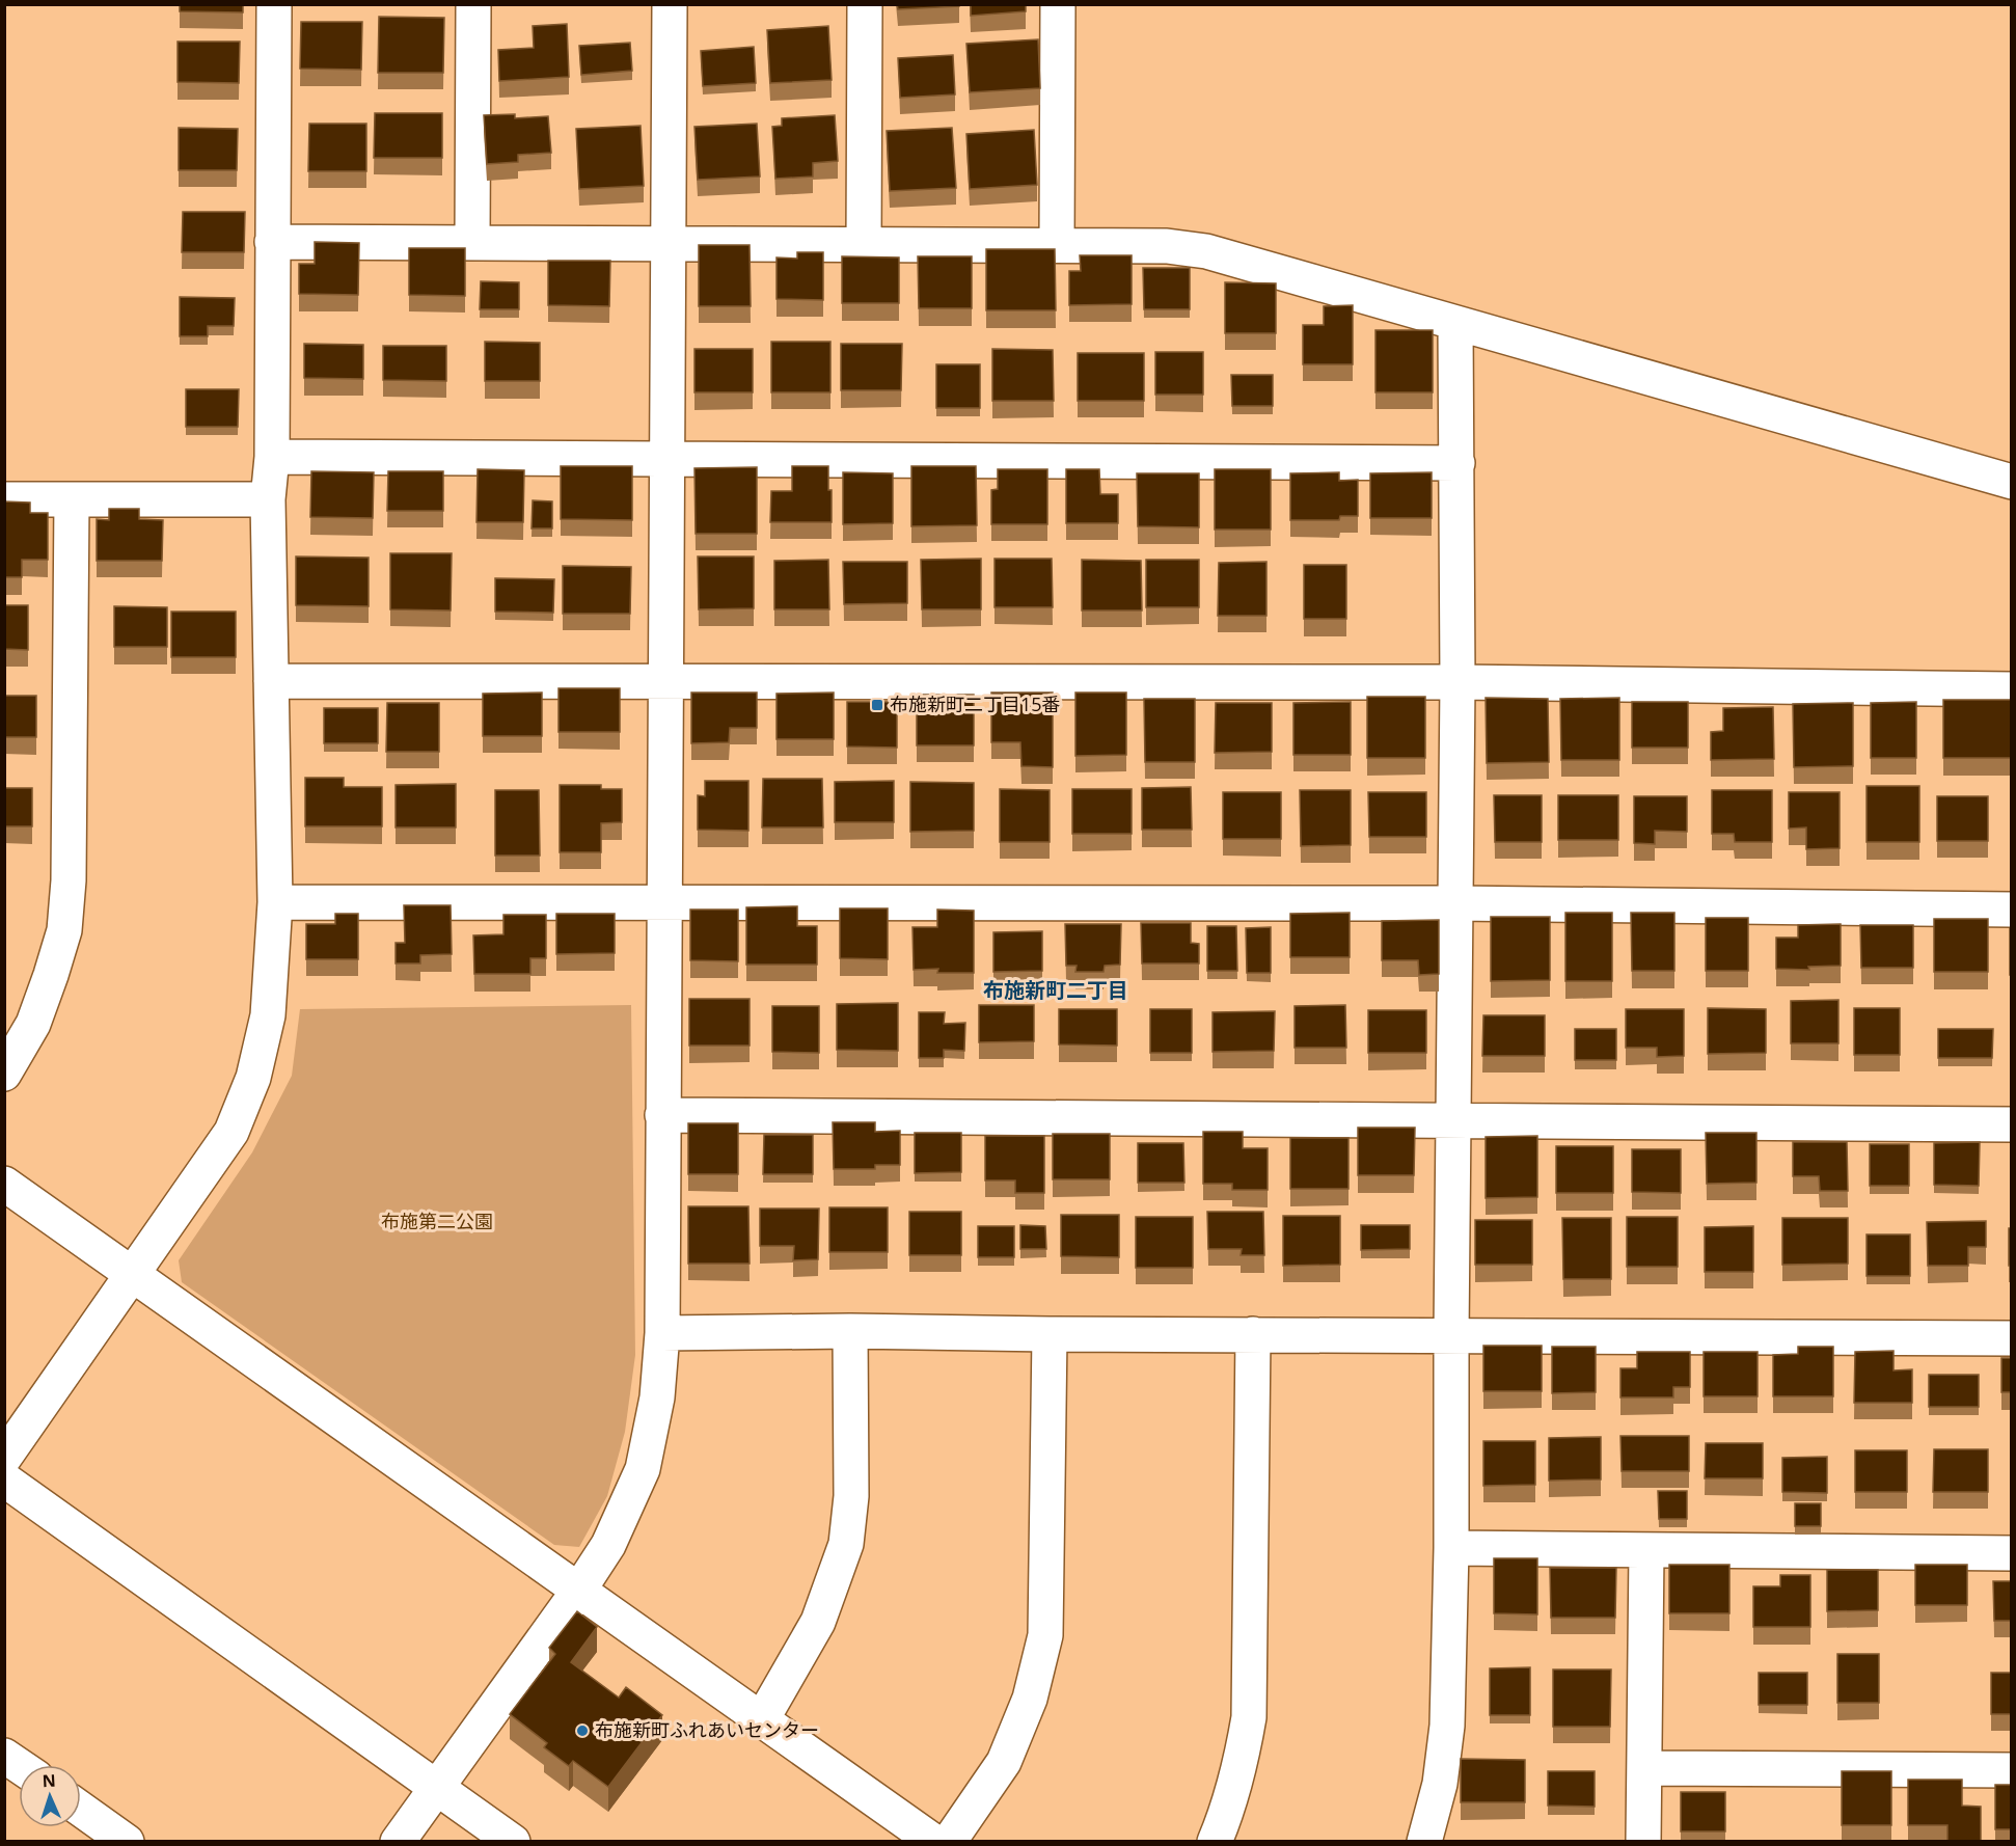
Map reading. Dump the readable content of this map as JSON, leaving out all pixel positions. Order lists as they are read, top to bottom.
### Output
{
  "districts": ["布施新町二丁目"],
  "parks": ["布施第二公園"],
  "places": {
    "transit": ["布施新町二丁目15番"],
    "other": ["布施新町ふれあいセンター"]
  },
  "north": "top"
}
